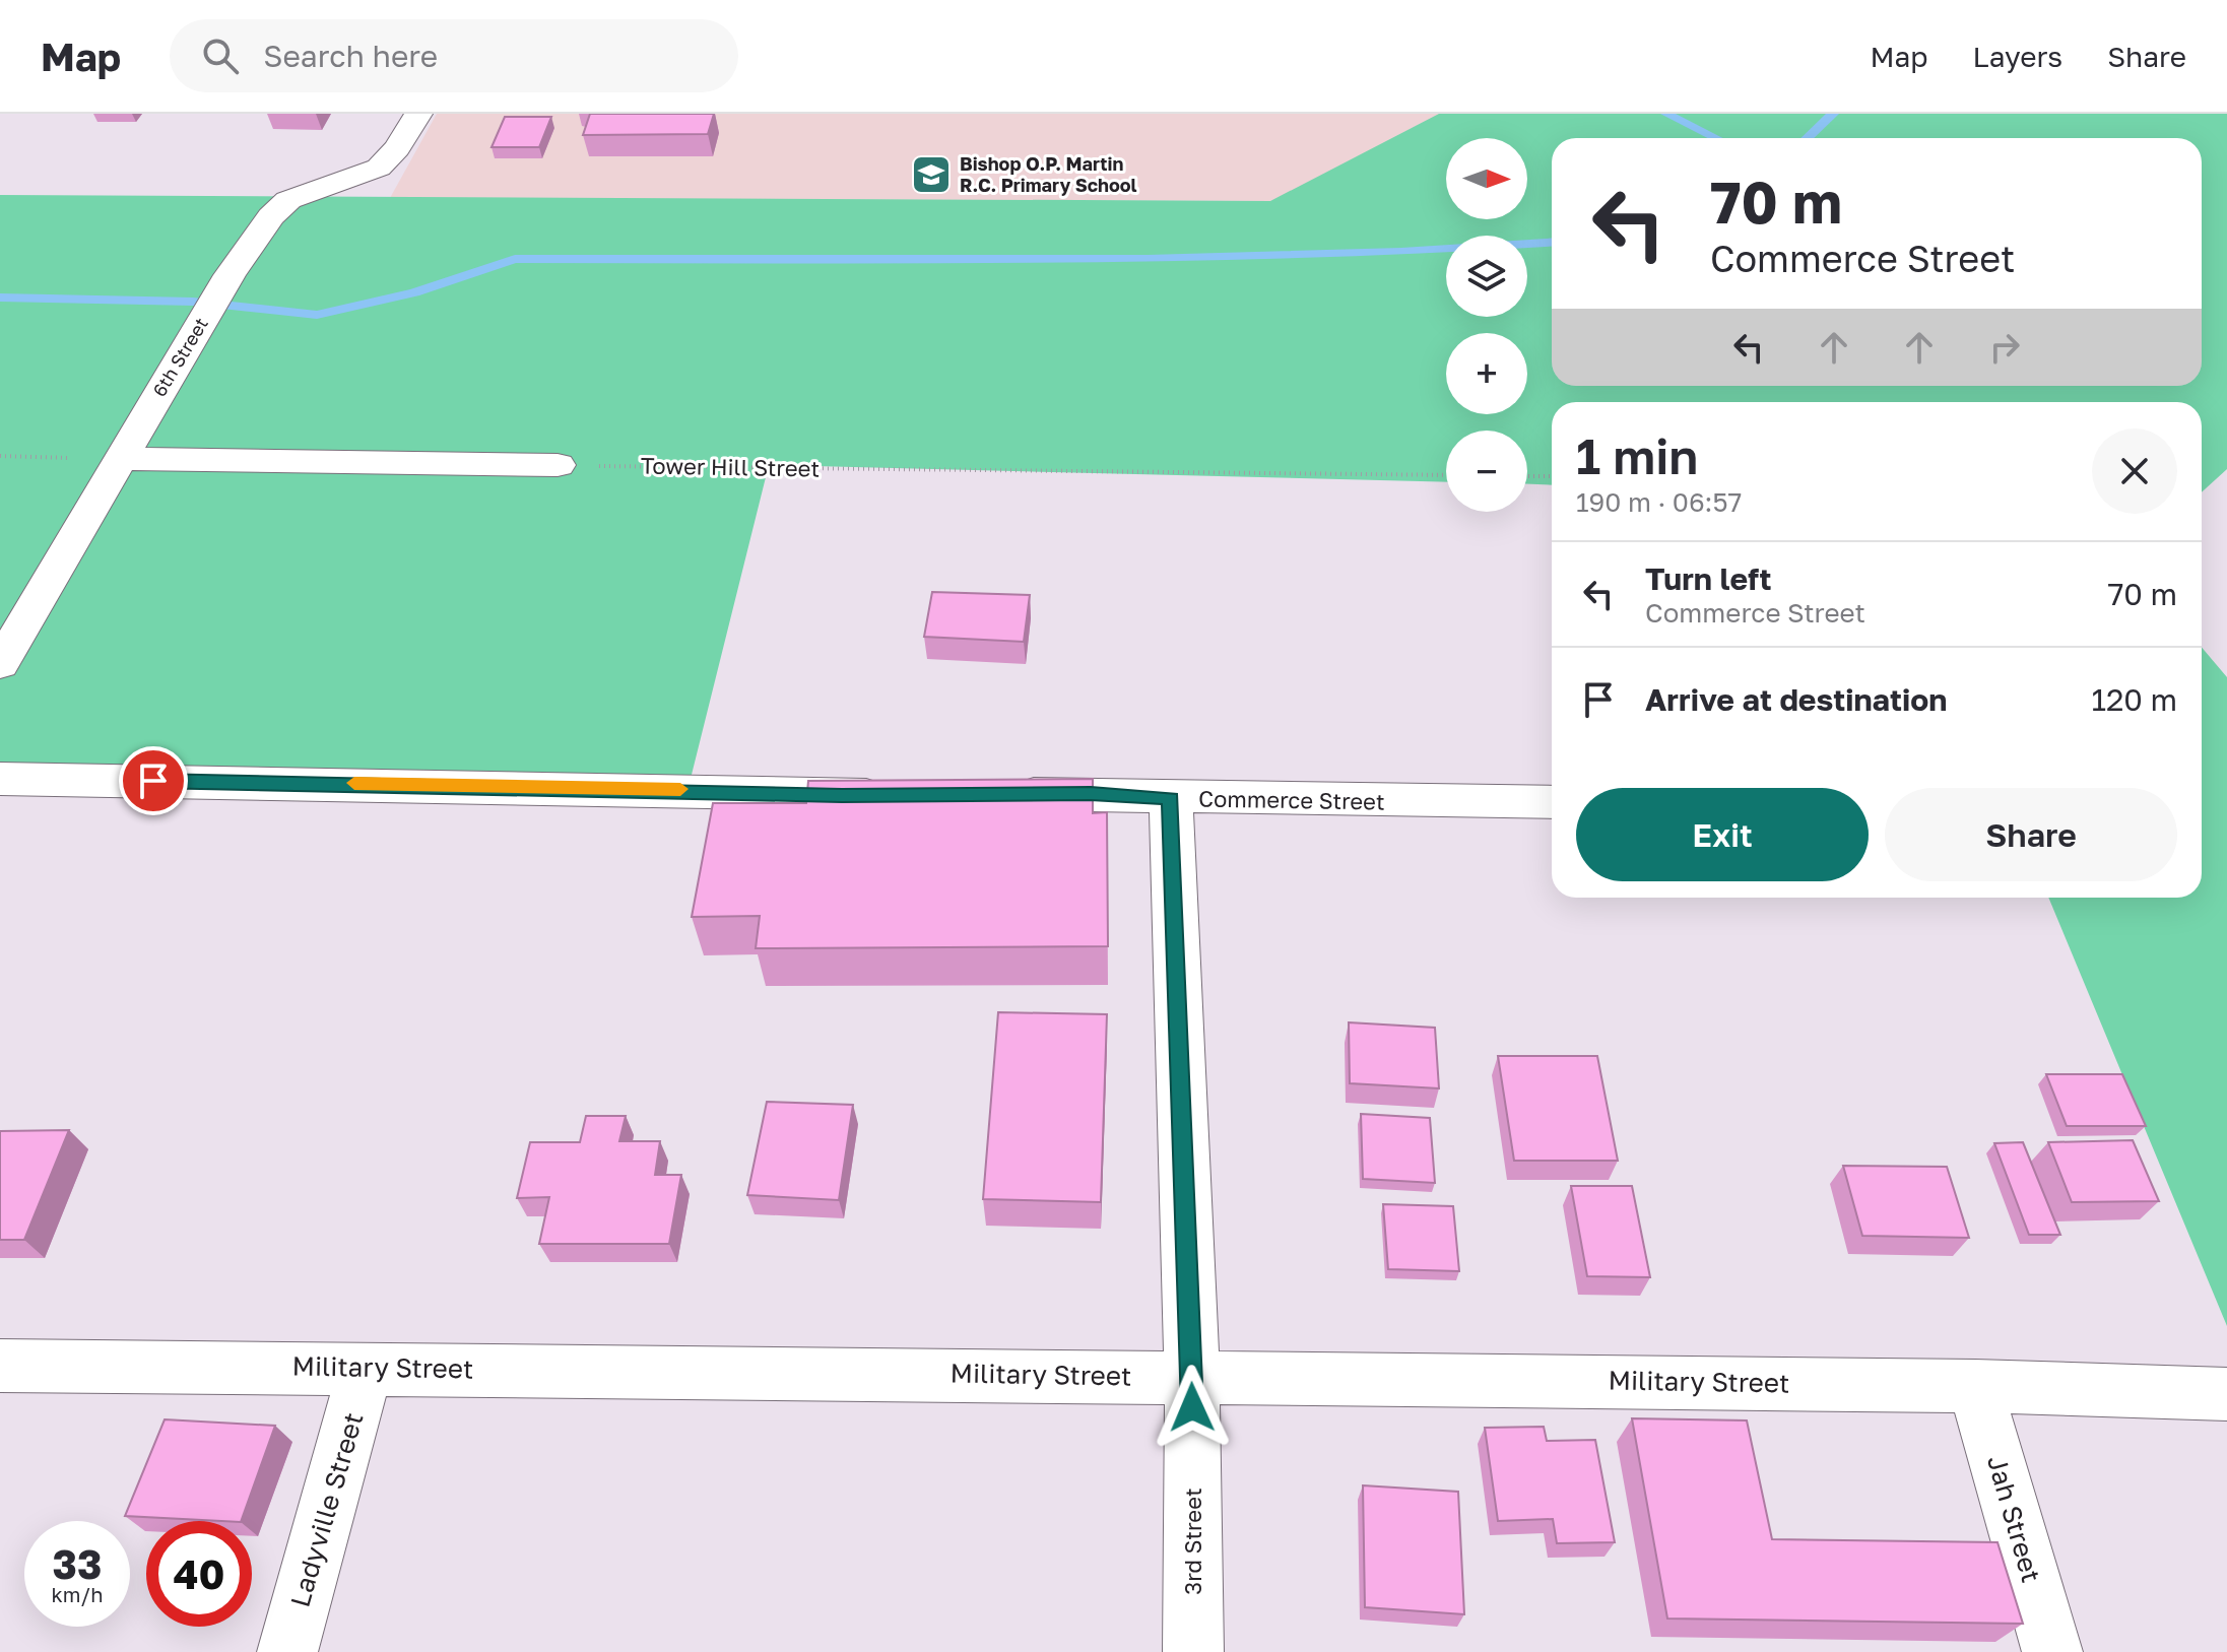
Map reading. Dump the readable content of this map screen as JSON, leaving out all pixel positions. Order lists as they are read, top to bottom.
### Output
{
  "streets": {
    "street": [
      "6th Street",
      "Commerce Street",
      "Military Street",
      "Ladyville Street",
      "Jah Street",
      "3rd Street"
    ],
    "path": ["Tower Hill Street"]
  },
  "crossings": [
    ["Commerce Street", "3rd Street"],
    ["Military Street", "Ladyville Street"],
    ["Military Street", "Jah Street"],
    ["Military Street", "3rd Street"]
  ],
  "places": {
    "school or university": ["Bishop O.P. Martin R.C. Primary School"]
  },
  "north": "right",
  "page": {
    "header": "Map",
    "search": "Search here",
    "nav": ["Map", "Layers", "Share"],
    "map_buttons": ["+", "−"],
    "turn": ["70 m", "Commerce Street"],
    "heading": ["1 min", "190 m · 06:57"],
    "list": [
      {
        "name": "Turn left",
        "note": "Commerce Street",
        "value": "70 m"
      },
      {
        "name": "Arrive at destination",
        "value": "120 m"
      }
    ],
    "buttons": ["Exit", "Share"],
    "speed": "33 km/h",
    "limit": "40"
  }
}
